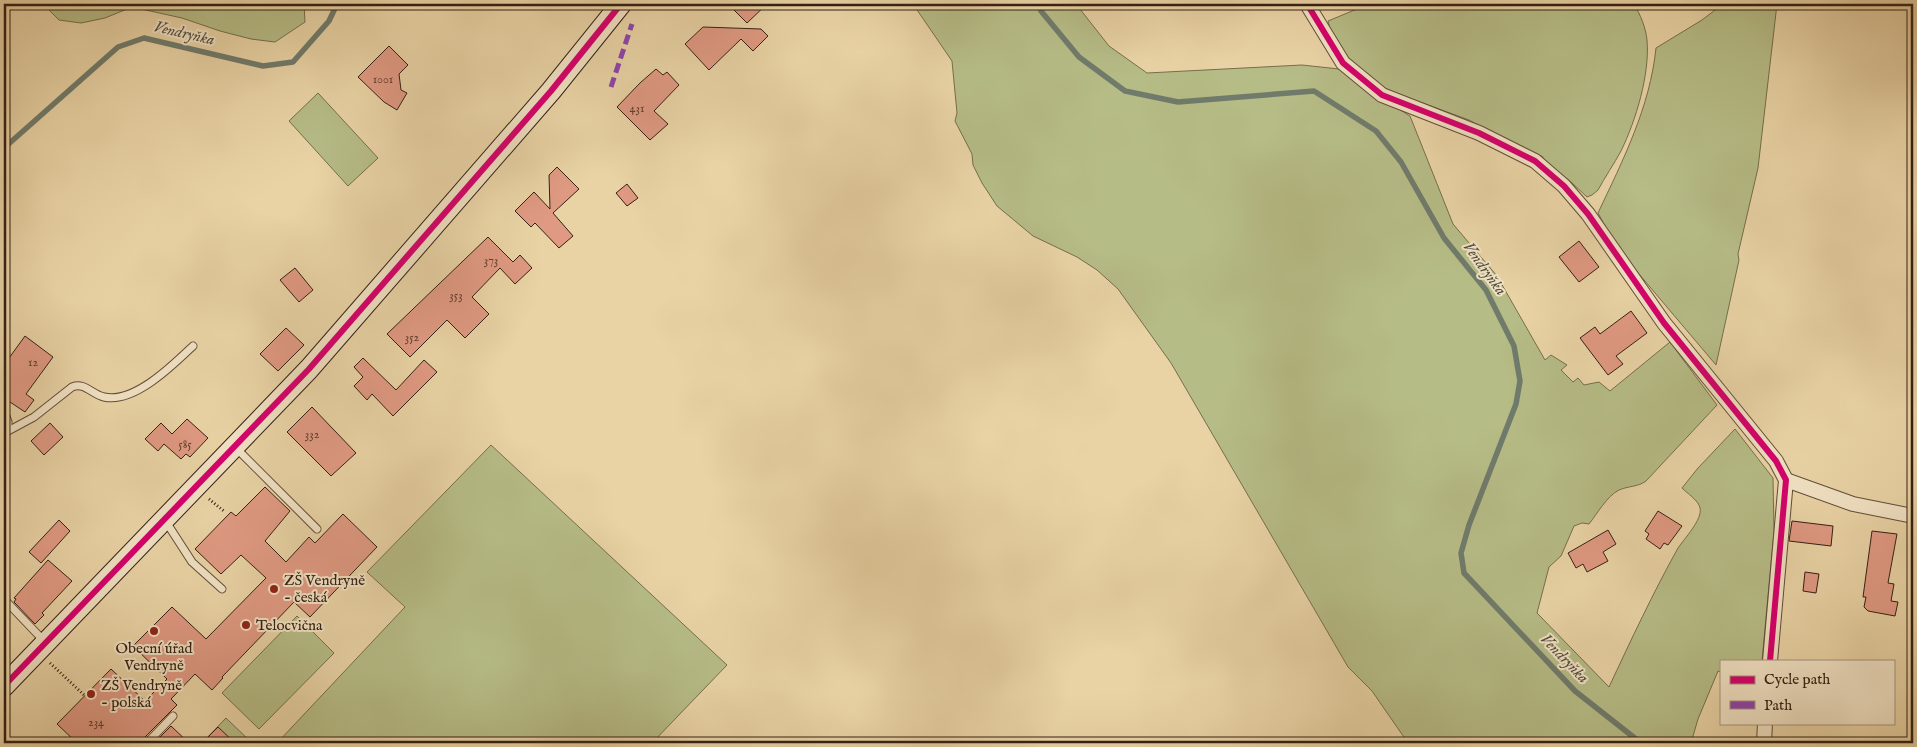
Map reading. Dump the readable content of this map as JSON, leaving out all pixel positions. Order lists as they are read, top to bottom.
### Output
{
  "water": ["Vendryňka"],
  "places": [
    "ZŠ Vendryně - česká",
    "Telocvična",
    "Obecní úřad Vendryně",
    "ZŠ Vendryně - polská"
  ],
  "house_numbers": [
    "1001",
    "431",
    "373",
    "353",
    "352",
    "12",
    "332",
    "585",
    "234"
  ],
  "legend": ["Cycle path", "Path"]
}
